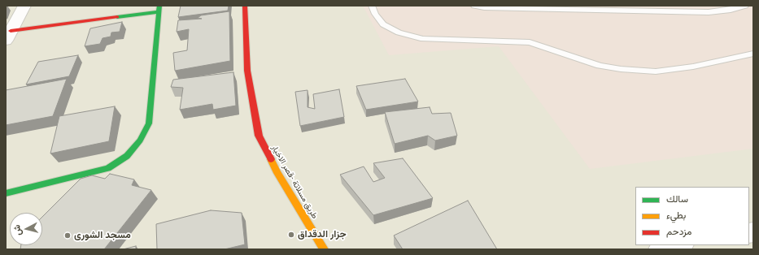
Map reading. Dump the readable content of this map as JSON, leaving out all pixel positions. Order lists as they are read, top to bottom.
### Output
{
  "streets": {
    "street": ["طريق مسلاتة -قصر الاخيار"]
  },
  "places": ["جزار الدقداق", "مسجد الشورى"],
  "legend": ["سالك", "بطيء", "مزدحم"],
  "north": "left"
}
